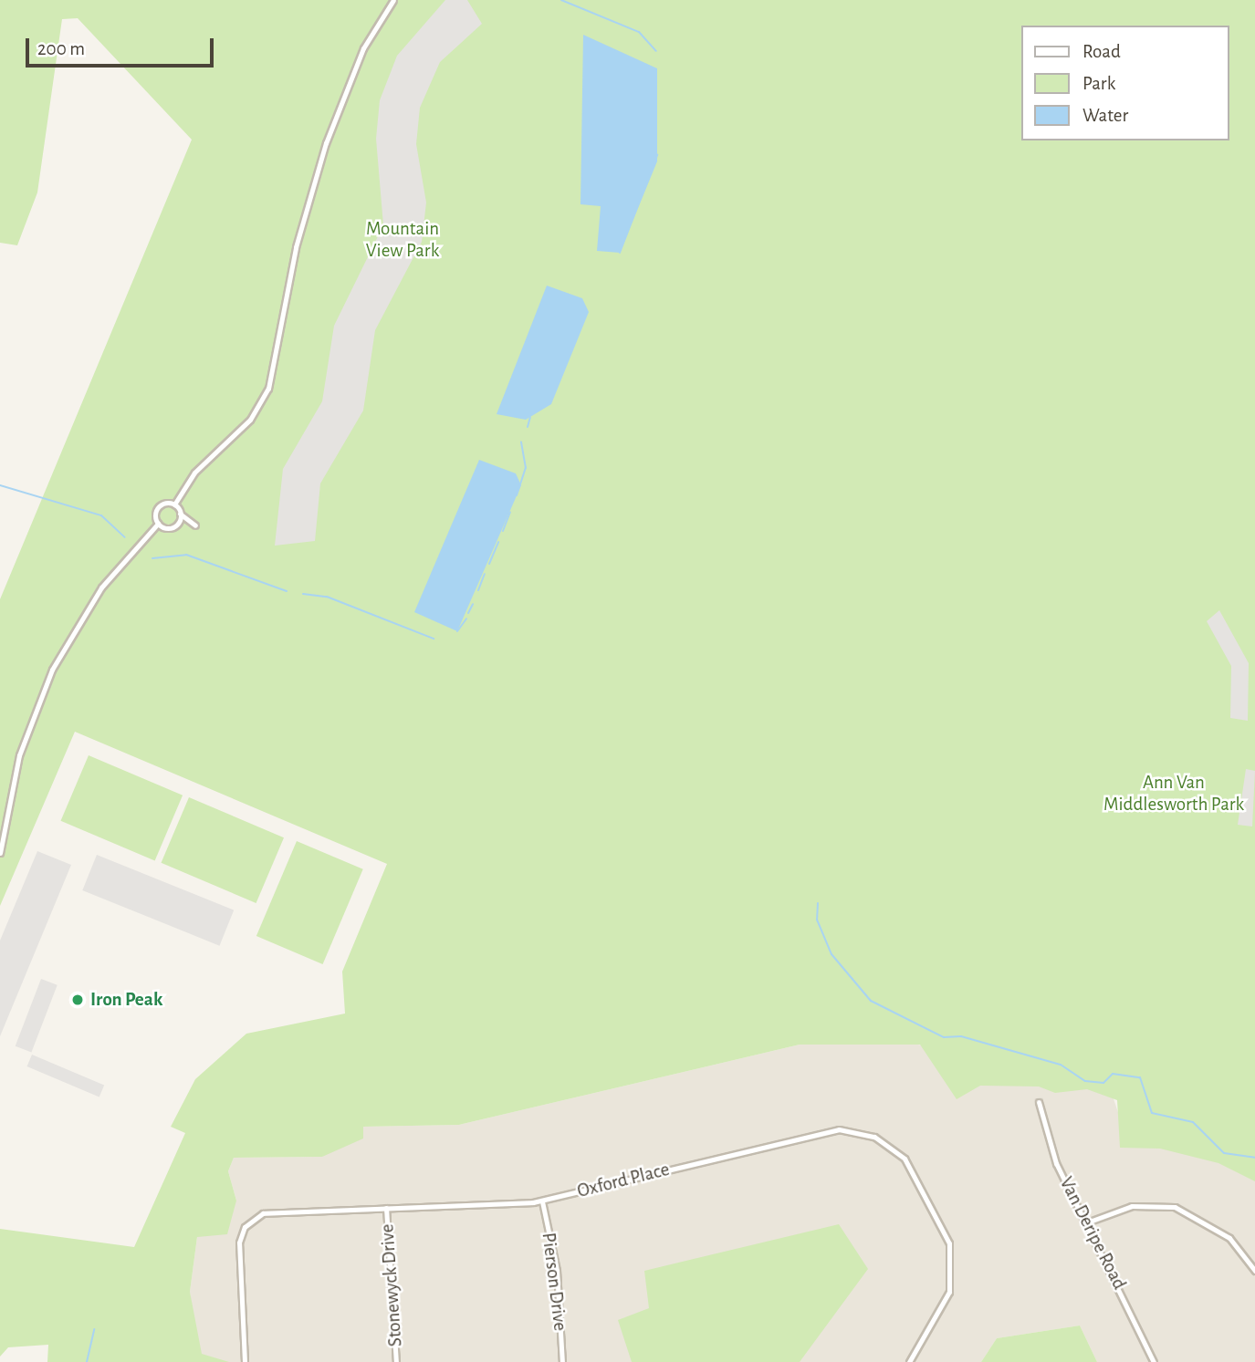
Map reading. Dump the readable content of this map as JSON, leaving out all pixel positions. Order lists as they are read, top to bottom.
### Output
{
  "streets": {
    "street": [
      "Oxford Place",
      "Van Deripe Road",
      "Pierson Drive",
      "Stonewyck Drive"
    ]
  },
  "crossings": [
    ["Oxford Place", "Pierson Drive"],
    ["Oxford Place", "Stonewyck Drive"]
  ],
  "parks": ["Mountain View Park", "Ann Van Middlesworth Park"],
  "places": ["Iron Peak"],
  "legend": ["Road", "Park", "Water"],
  "scale_bar": "200 m"
}
